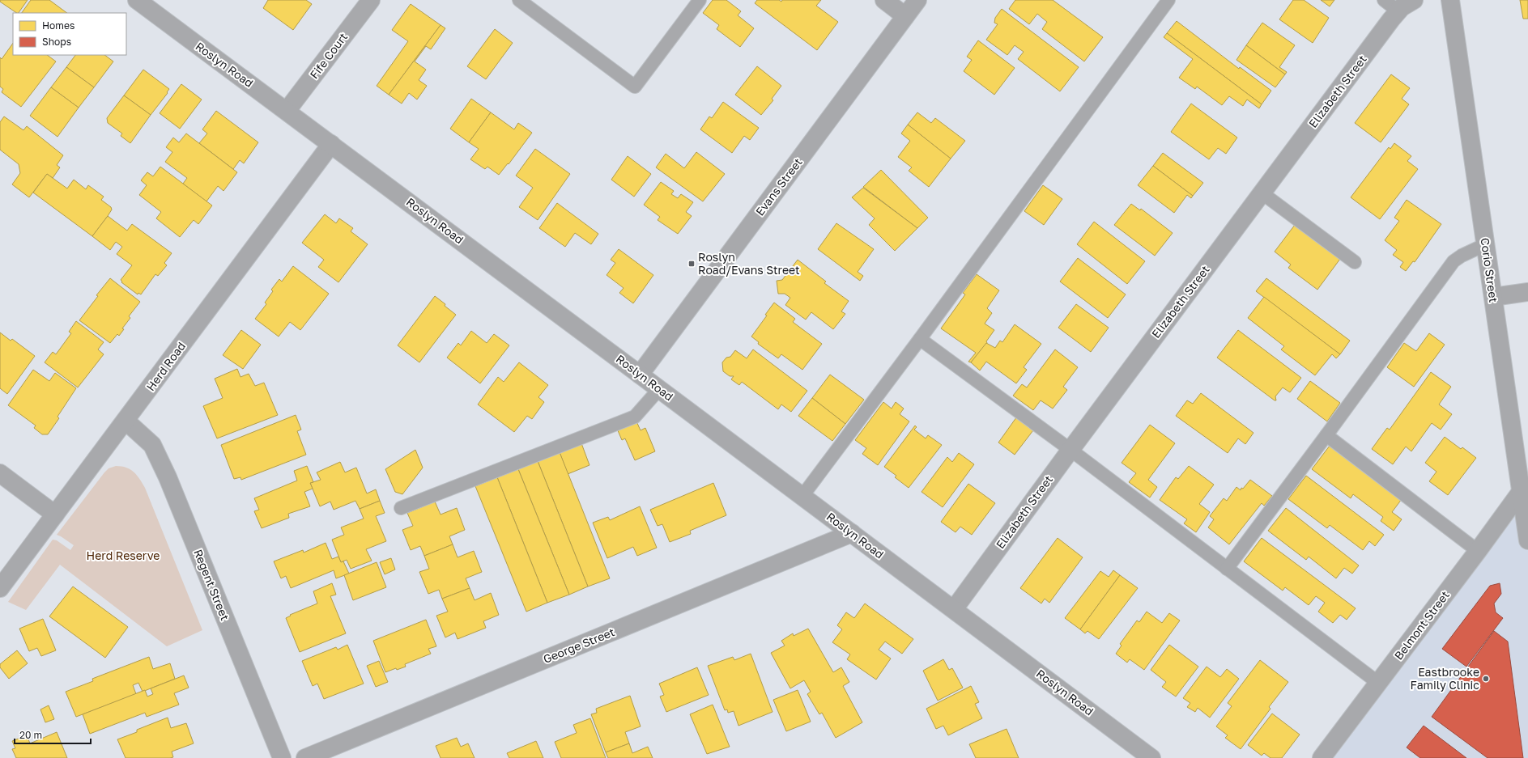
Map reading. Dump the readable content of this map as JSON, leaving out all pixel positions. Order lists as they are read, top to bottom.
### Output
{
  "streets": {
    "street": [
      "Fife Court",
      "Roslyn Road",
      "Elizabeth Street",
      "Evans Street",
      "Corio Street",
      "Herd Road",
      "Regent Street",
      "Belmont Street",
      "George Street"
    ]
  },
  "crossings": [
    ["Fife Court", "Roslyn Road"],
    ["Roslyn Road", "Elizabeth Street"],
    ["Roslyn Road", "Evans Street"],
    ["Roslyn Road", "Herd Road"],
    ["Roslyn Road", "George Street"],
    ["Corio Street", "Belmont Street"],
    ["Herd Road", "Regent Street"]
  ],
  "parks": ["Herd Reserve"],
  "places": {
    "transit": ["Roslyn Road/Evans Street"],
    "other": ["Eastbrooke Family Clinic"]
  },
  "legend": ["Homes", "Shops"],
  "scale_bar": "20 m"
}
